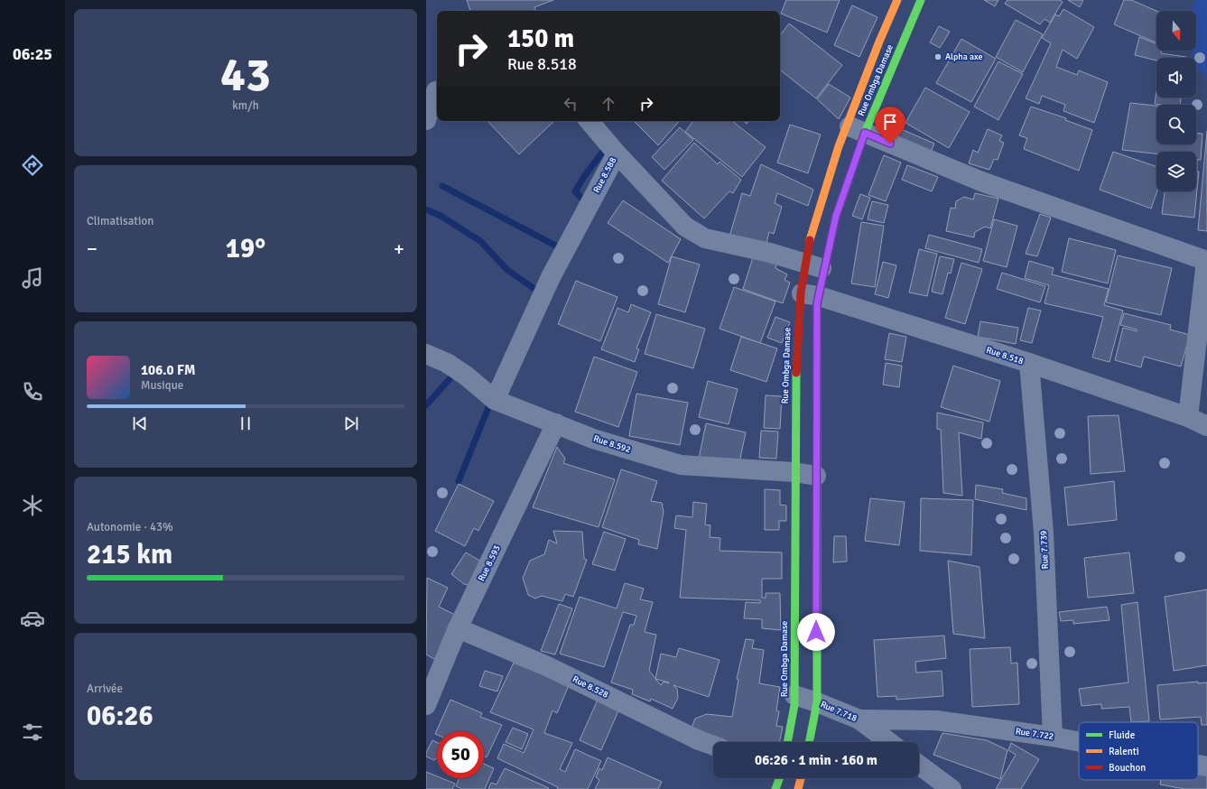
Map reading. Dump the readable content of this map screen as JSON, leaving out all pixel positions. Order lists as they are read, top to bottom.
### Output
{
  "streets": {
    "main road": ["Rue Ombga Damase"],
    "street": [
      "Rue 8.588",
      "Rue 8.518",
      "Rue 8.592",
      "Rue 7.739",
      "Rue 8.593",
      "Rue 8.528",
      "Rue 7.718",
      "Rue 7.722"
    ]
  },
  "crossings": [
    ["Rue Ombga Damase", "Rue 8.588"],
    ["Rue Ombga Damase", "Rue 8.518"],
    ["Rue Ombga Damase", "Rue 8.592"],
    ["Rue Ombga Damase", "Rue 7.718"],
    ["Rue 8.588", "Rue 8.592"],
    ["Rue 8.518", "Rue 7.739"],
    ["Rue 8.592", "Rue 8.593"],
    ["Rue 7.739", "Rue 7.722"],
    ["Rue 8.593", "Rue 8.528"],
    ["Rue 7.718", "Rue 7.722"]
  ],
  "places": ["Alpha axe"],
  "legend": ["Fluide", "Ralenti", "Bouchon"],
  "north": "bottom",
  "page": {
    "tabs": "06:25",
    "tile": [
      ["43", "km/h"],
      "Climatisation",
      ["Autonomie · 43%", "215 km"],
      ["Arrivée", "06:26"]
    ],
    "turn": ["150 m", "Rue 8.518"],
    "heat": ["−", "19°", "+"],
    "song": ["106.0 FM", "Musique"],
    "limit": "50",
    "trip": "06:26 · 1 min · 160 m"
  }
}
